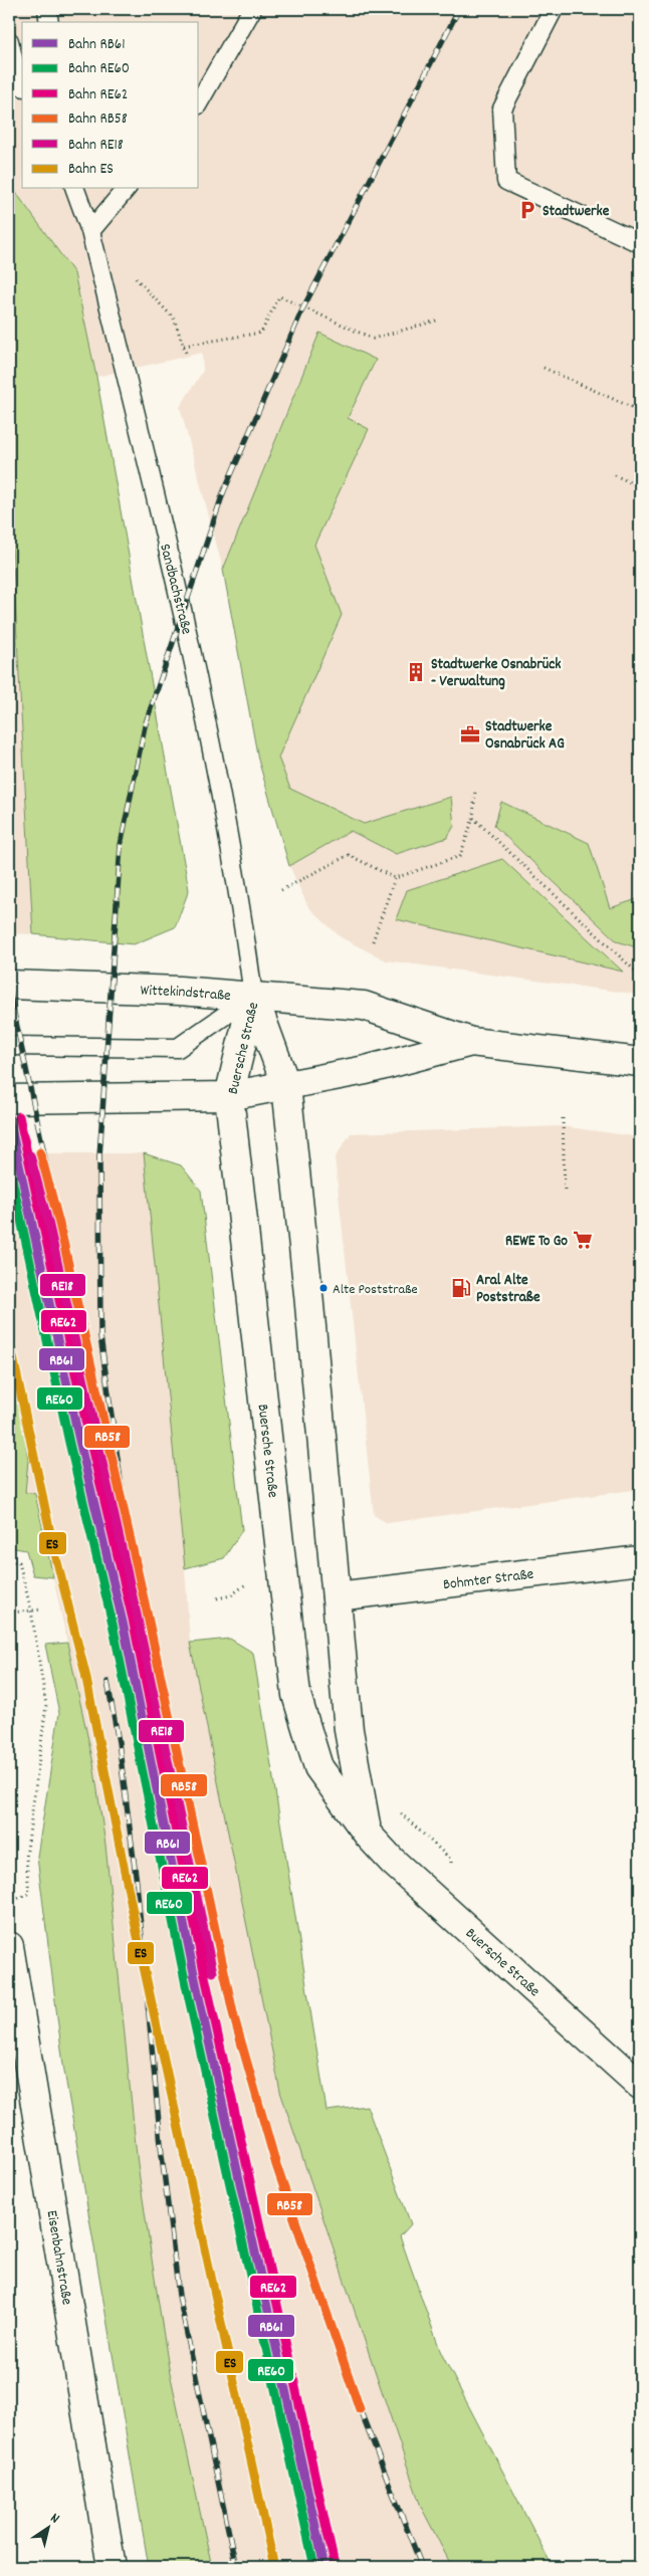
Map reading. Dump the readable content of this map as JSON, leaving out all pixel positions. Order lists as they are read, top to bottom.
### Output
{
  "streets": {
    "main road": [
      "Wittekindstraße",
      "Buersche Straße",
      "Bohmter Straße",
      "Eisenbahnstraße"
    ],
    "lane": ["Sandbachstraße"]
  },
  "crossings": [
    ["Sandbachstraße", "Wittekindstraße"],
    ["Sandbachstraße", "Buersche Straße"],
    ["Wittekindstraße", "Buersche Straße"],
    ["Buersche Straße", "Bohmter Straße"]
  ],
  "places": {
    "parking": ["Stadtwerke"],
    "building": ["Stadtwerke Osnabrück - Verwaltung"],
    "office": ["Stadtwerke Osnabrück AG"],
    "supermarket": ["REWE To Go"],
    "other": ["Alte Poststraße"],
    "fuel station": ["Aral Alte Poststraße"]
  },
  "lines": [
    "rail line RE62",
    "rail line RB61",
    "rail line RB58",
    "rail line RE18",
    "rail line RE60",
    "rail line ES"
  ],
  "legend": [
    "Bahn RB61",
    "Bahn RE60",
    "Bahn RE62",
    "Bahn RB58",
    "Bahn RE18",
    "Bahn ES"
  ],
  "north": "top right"
}
